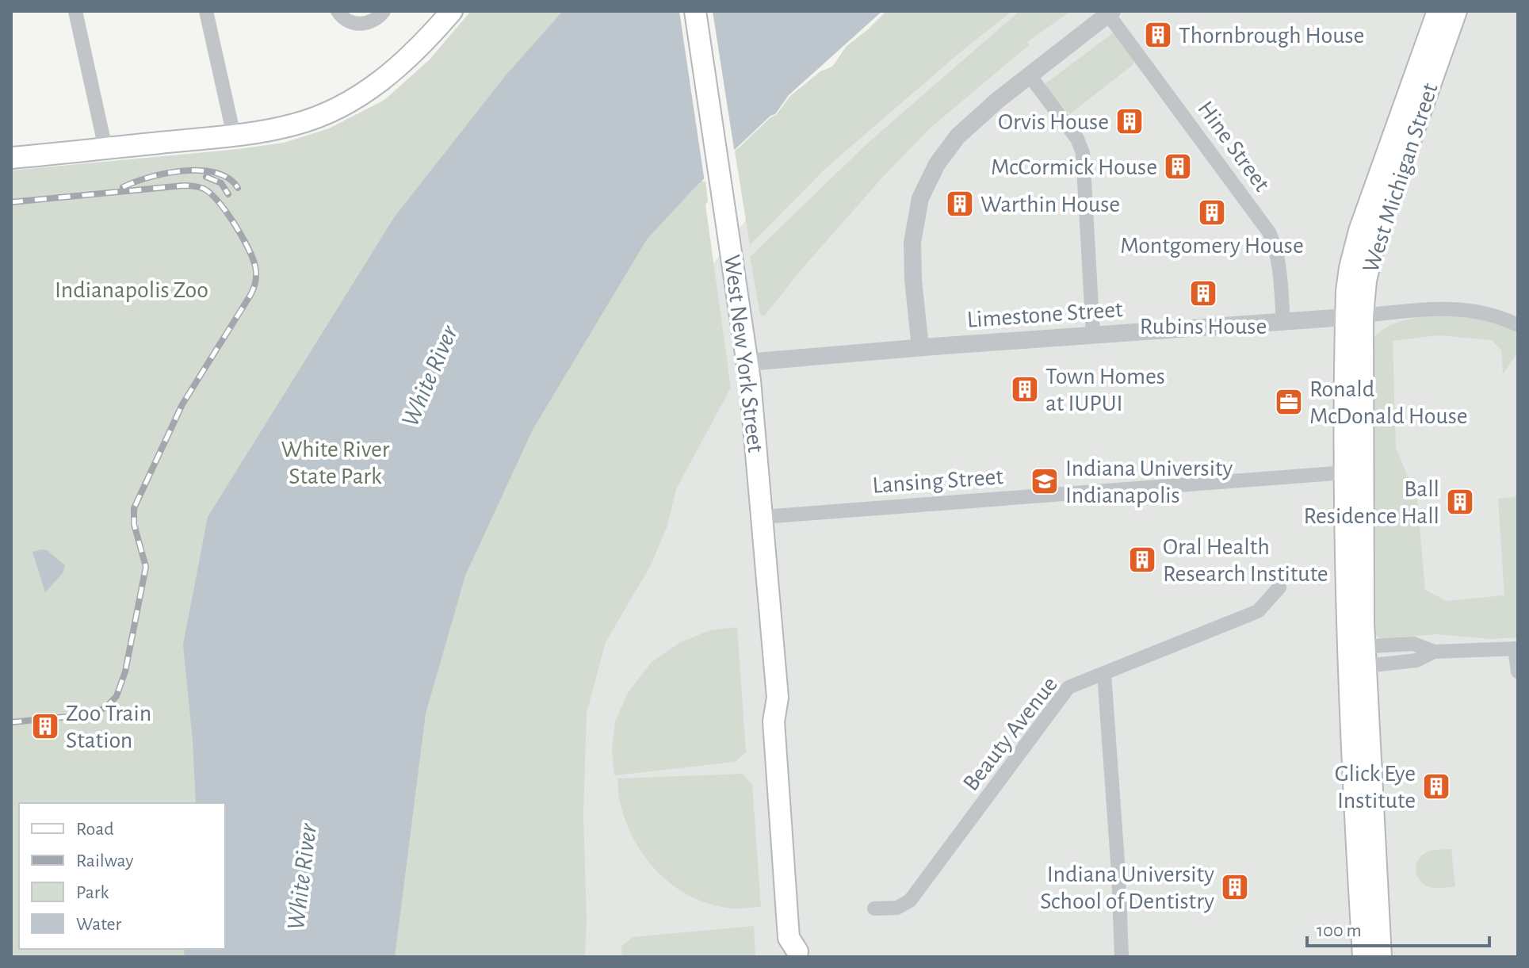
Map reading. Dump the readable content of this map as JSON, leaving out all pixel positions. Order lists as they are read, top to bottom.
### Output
{
  "streets": {
    "main road": ["West Michigan Street", "West New York Street"],
    "street": [
      "Hine Street",
      "Limestone Street",
      "Lansing Street",
      "Beauty Avenue"
    ]
  },
  "crossings": [
    ["Hine Street", "Limestone Street"],
    ["West Michigan Street", "Limestone Street"],
    ["West Michigan Street", "Lansing Street"],
    ["Limestone Street", "West New York Street"],
    ["West New York Street", "Lansing Street"]
  ],
  "water": ["White River"],
  "parks": ["Indianapolis Zoo", "White River State Park"],
  "places": {
    "building": [
      "Thornbrough House",
      "Orvis House",
      "McCormick House",
      "Warthin House",
      "Montgomery House",
      "Rubins House",
      "Town Homes at IUPUI",
      "Ball Residence Hall",
      "Oral Health Research Institute",
      "Zoo Train Station",
      "Glick Eye Institute",
      "Indiana University School of Dentistry"
    ],
    "office": ["Ronald McDonald House"],
    "school or university": ["Indiana University Indianapolis"]
  },
  "legend": [
    "Road",
    "Railway",
    "Park",
    "Water"
  ],
  "scale_bar": "100 m"
}
